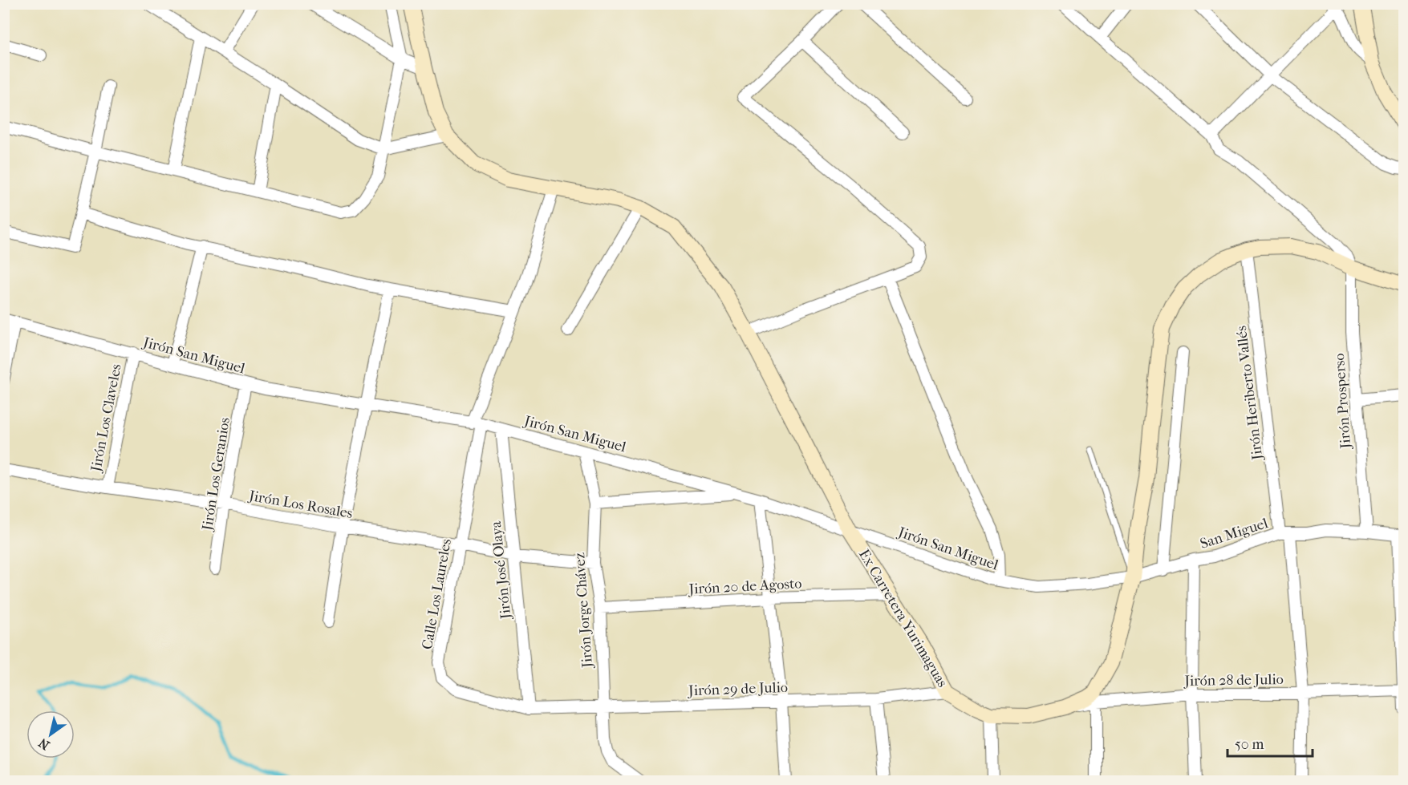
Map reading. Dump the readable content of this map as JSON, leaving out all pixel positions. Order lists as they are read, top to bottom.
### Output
{
  "streets": {
    "street": [
      "Jirón San Miguel",
      "Jirón Heriberto Vallés",
      "Jirón Prosperso",
      "Jirón Los Claveles",
      "Jirón Los Geranios",
      "Jirón Los Rosales",
      "San Miguel",
      "Jirón José Olaya",
      "Jirón 20 de Agosto",
      "Calle Los Laureles",
      "Jirón Jorge Chávez",
      "Ex Carretera Yurimaguas",
      "Jirón 28 de Julio",
      "Jirón 29 de Julio"
    ]
  },
  "crossings": [
    ["Jirón San Miguel", "Jirón Los Claveles"],
    ["Jirón San Miguel", "Jirón Los Geranios"],
    ["Jirón San Miguel", "San Miguel"],
    ["Jirón San Miguel", "Jirón José Olaya"],
    ["Jirón San Miguel", "Calle Los Laureles"],
    ["Jirón San Miguel", "Jirón Jorge Chávez"],
    ["Jirón San Miguel", "Ex Carretera Yurimaguas"],
    ["Jirón Heriberto Vallés", "San Miguel"],
    ["Jirón Heriberto Vallés", "Ex Carretera Yurimaguas"],
    ["Jirón Heriberto Vallés", "Jirón 28 de Julio"],
    ["Jirón Prosperso", "San Miguel"],
    ["Jirón Prosperso", "Ex Carretera Yurimaguas"],
    ["Jirón Los Claveles", "Jirón Los Rosales"],
    ["Jirón Los Geranios", "Jirón Los Rosales"],
    ["Jirón Los Rosales", "Jirón José Olaya"],
    ["Jirón Los Rosales", "Calle Los Laureles"],
    ["Jirón Los Rosales", "Jirón Jorge Chávez"],
    ["San Miguel", "Ex Carretera Yurimaguas"],
    ["Jirón José Olaya", "Calle Los Laureles"],
    ["Jirón José Olaya", "Jirón 29 de Julio"],
    ["Jirón 20 de Agosto", "Jirón Jorge Chávez"],
    ["Jirón 20 de Agosto", "Ex Carretera Yurimaguas"],
    ["Calle Los Laureles", "Ex Carretera Yurimaguas"],
    ["Calle Los Laureles", "Jirón 29 de Julio"],
    ["Jirón Jorge Chávez", "Jirón 29 de Julio"],
    ["Ex Carretera Yurimaguas", "Jirón 28 de Julio"],
    ["Ex Carretera Yurimaguas", "Jirón 29 de Julio"]
  ],
  "scale_bar": "50 m",
  "north": "bottom left"
}
